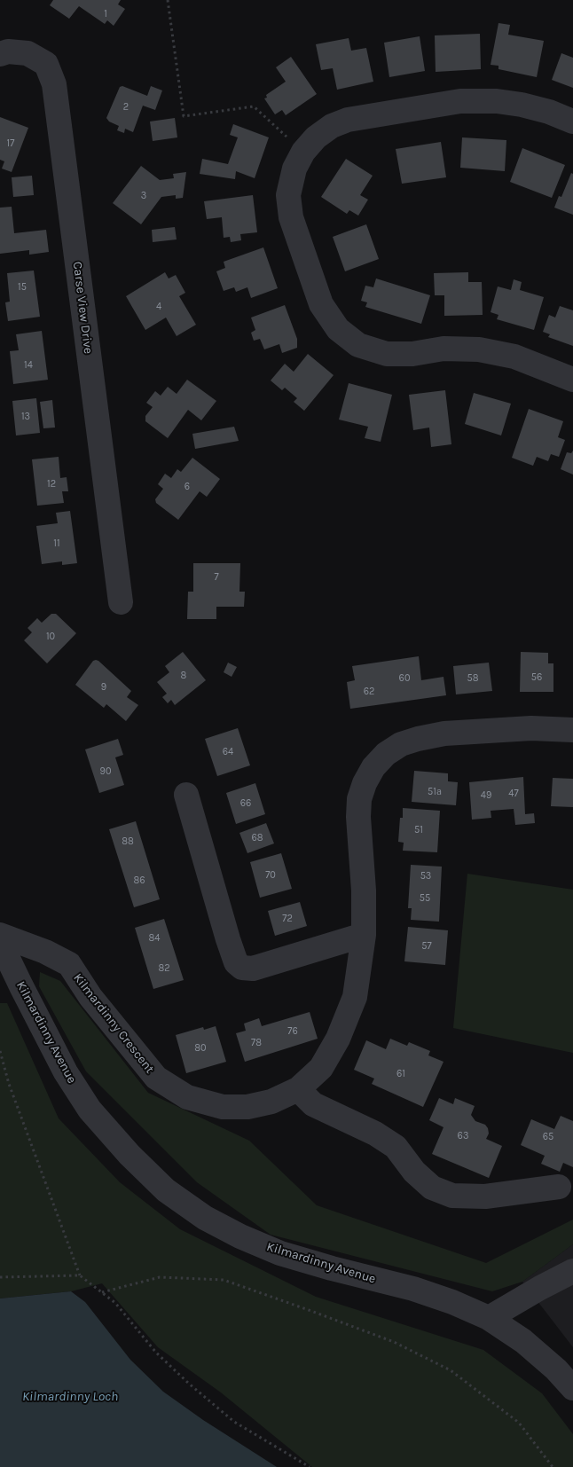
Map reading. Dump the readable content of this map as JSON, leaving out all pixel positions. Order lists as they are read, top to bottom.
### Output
{
  "streets": {
    "street": ["Carse View Drive", "Kilmardinny Crescent", "Kilmardinny Avenue"]
  },
  "water": ["Kilmardinny Loch"],
  "house_numbers": [
    "1",
    "2",
    "17",
    "3",
    "15",
    "4",
    "14",
    "13",
    "12",
    "6",
    "11",
    "7",
    "10",
    "8",
    "56",
    "60",
    "58",
    "9",
    "62",
    "64",
    "90",
    "51a",
    "47",
    "49",
    "66",
    "51",
    "68",
    "88",
    "70",
    "53",
    "86",
    "55",
    "72",
    "84",
    "57",
    "82",
    "76",
    "78",
    "80",
    "61",
    "63",
    "65"
  ]
}
